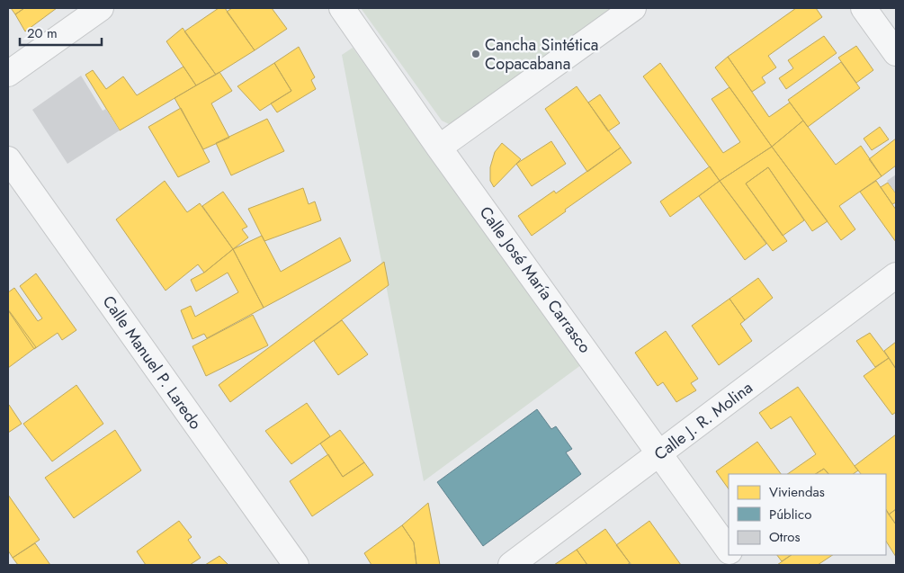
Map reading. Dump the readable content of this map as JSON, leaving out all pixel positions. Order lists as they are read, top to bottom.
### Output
{
  "streets": {
    "street": ["Calle José María Carrasco", "Calle Manuel P. Laredo", "Calle J. R. Molina"]
  },
  "crossings": [
    ["Calle José María Carrasco", "Calle J. R. Molina"]
  ],
  "places": ["Cancha Sintética Copacabana"],
  "legend": ["Viviendas", "Público", "Otros"],
  "scale_bar": "20 m"
}
